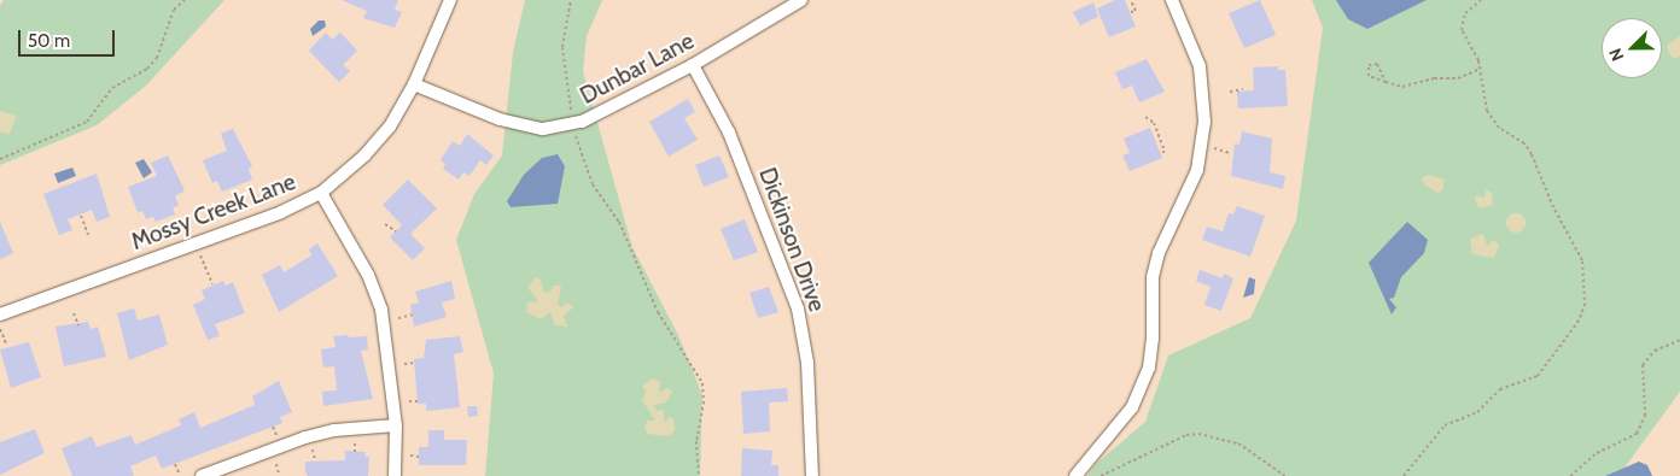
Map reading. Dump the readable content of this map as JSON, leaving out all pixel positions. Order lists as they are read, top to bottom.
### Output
{
  "streets": {
    "street": ["Dunbar Lane", "Mossy Creek Lane", "Dickinson Drive"]
  },
  "crossings": [
    ["Dunbar Lane", "Mossy Creek Lane"],
    ["Dunbar Lane", "Dickinson Drive"]
  ],
  "scale_bar": "50 m",
  "north": "bottom left"
}
